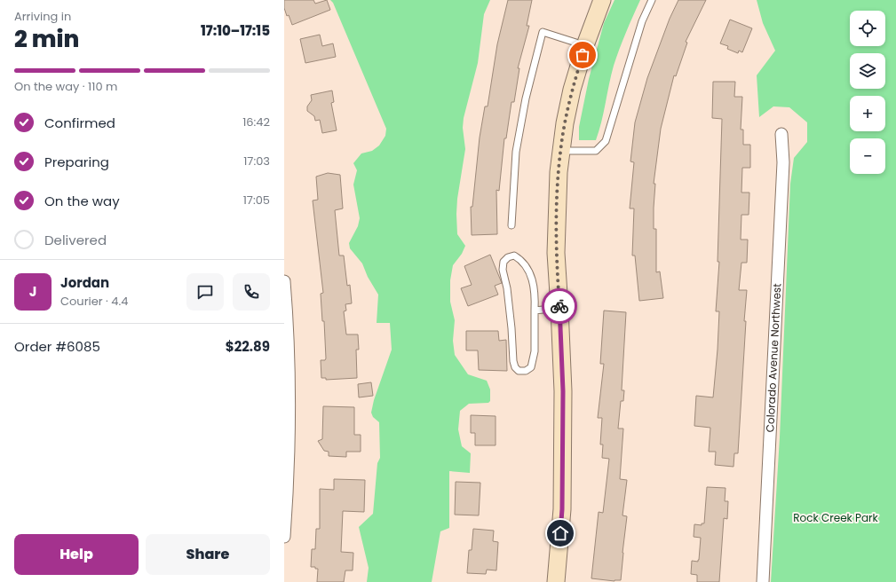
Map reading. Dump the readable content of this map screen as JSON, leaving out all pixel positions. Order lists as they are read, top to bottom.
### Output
{
  "streets": {
    "street": ["Colorado Avenue Northwest"]
  },
  "parks": ["Rock Creek Park"],
  "page": {
    "heading": ["2 min", "Arriving in", "17:10–17:15"],
    "panel": [
      "Jordan",
      "Courier · 4.4",
      "Order #6085",
      "$22.89"
    ],
    "map_buttons": ["+", "−"],
    "bar": "On the way · 110 m",
    "list": [
      ["Confirmed", "16:42"],
      ["Preparing", "17:03"],
      ["On the way", "17:05"],
      "Delivered"
    ],
    "round": "J",
    "buttons": ["Help", "Share"]
  }
}
